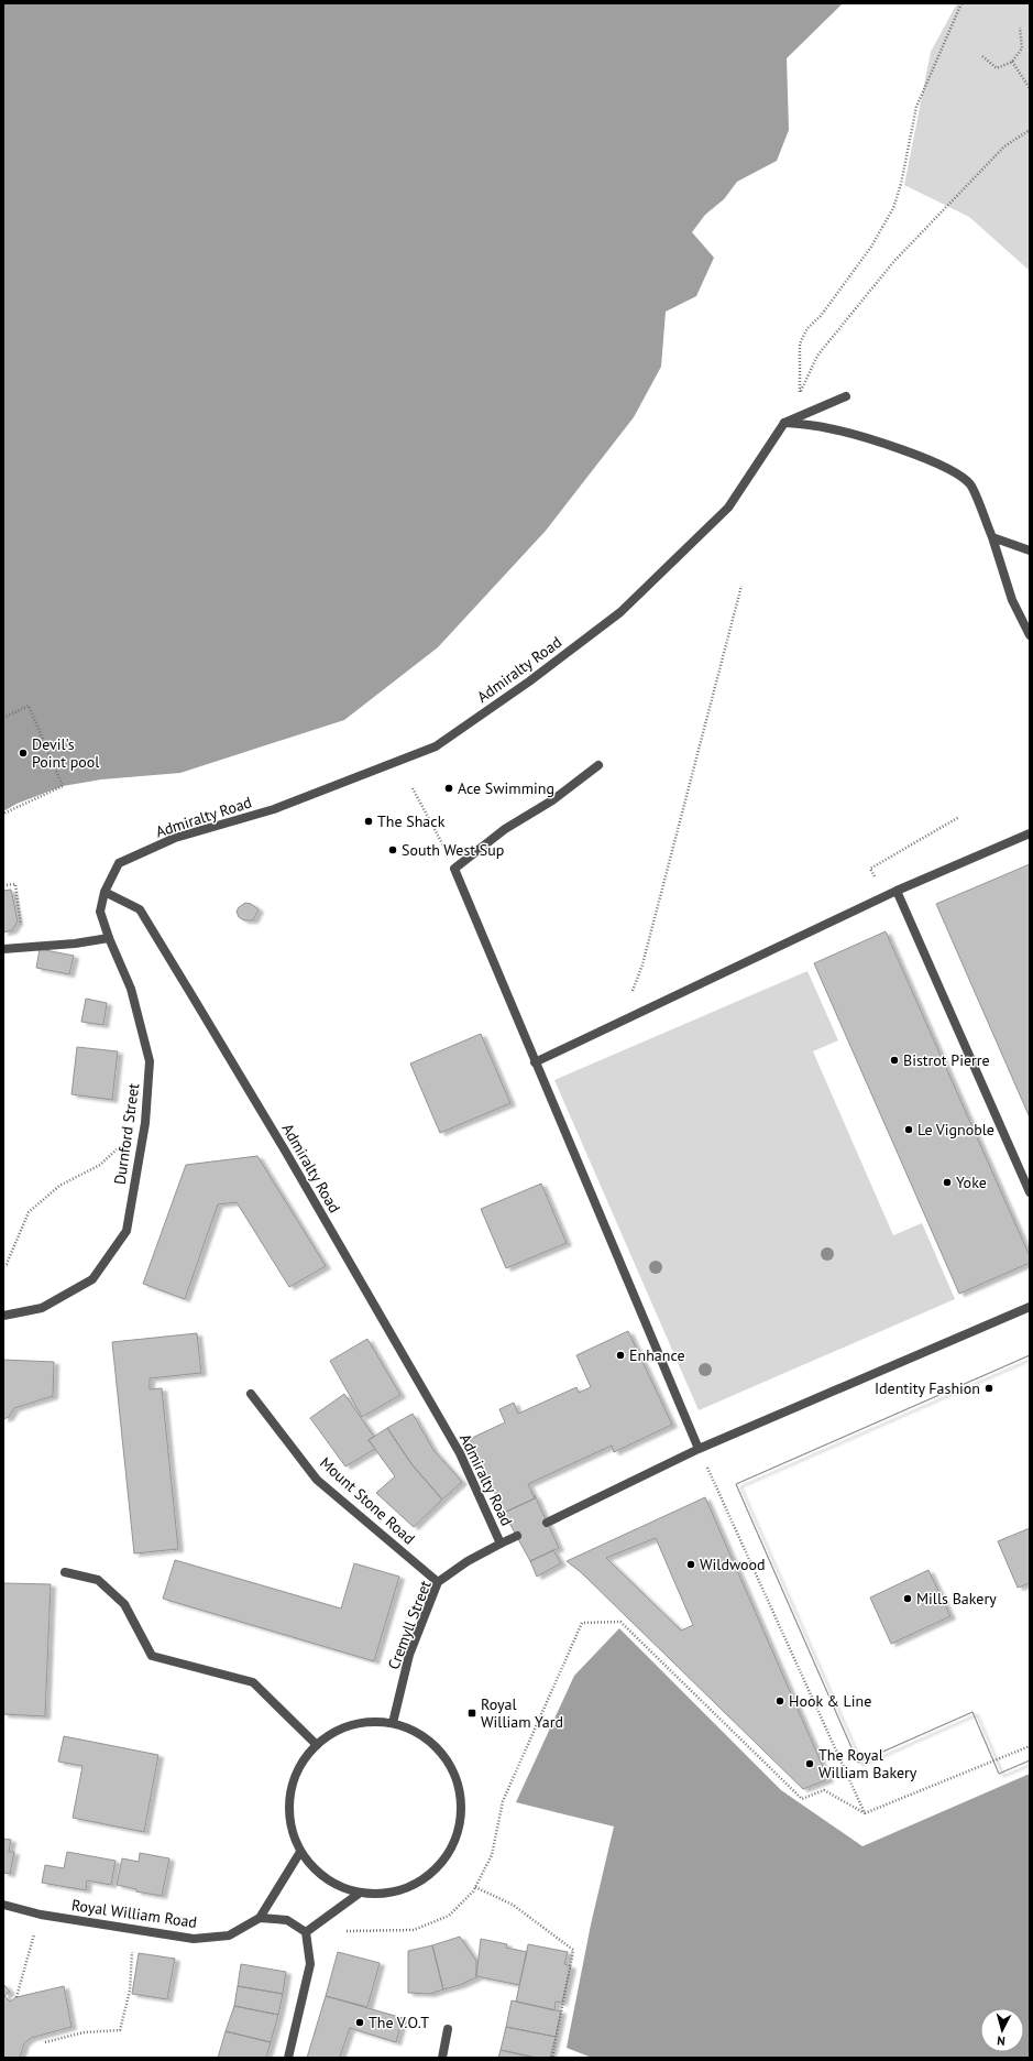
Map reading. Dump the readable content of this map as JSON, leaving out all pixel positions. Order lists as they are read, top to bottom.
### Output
{
  "streets": {
    "street": [
      "Admiralty Road",
      "Durnford Street",
      "Mount Stone Road",
      "Cremyll Street",
      "Royal William Road"
    ]
  },
  "crossings": [
    ["Admiralty Road", "Durnford Street"],
    ["Admiralty Road", "Cremyll Street"],
    ["Mount Stone Road", "Cremyll Street"]
  ],
  "places": {
    "other": [
      "Devil's Point pool",
      "Ace Swimming",
      "The Shack",
      "South West Sup",
      "Bistrot Pierre",
      "Le Vignoble",
      "Yoke",
      "Enhance",
      "Identity Fashion",
      "Wildwood",
      "Mills Bakery",
      "Hook & Line",
      "The Royal William Bakery",
      "The V.O.T"
    ],
    "transit": ["Royal William Yard"]
  },
  "north": "bottom"
}
